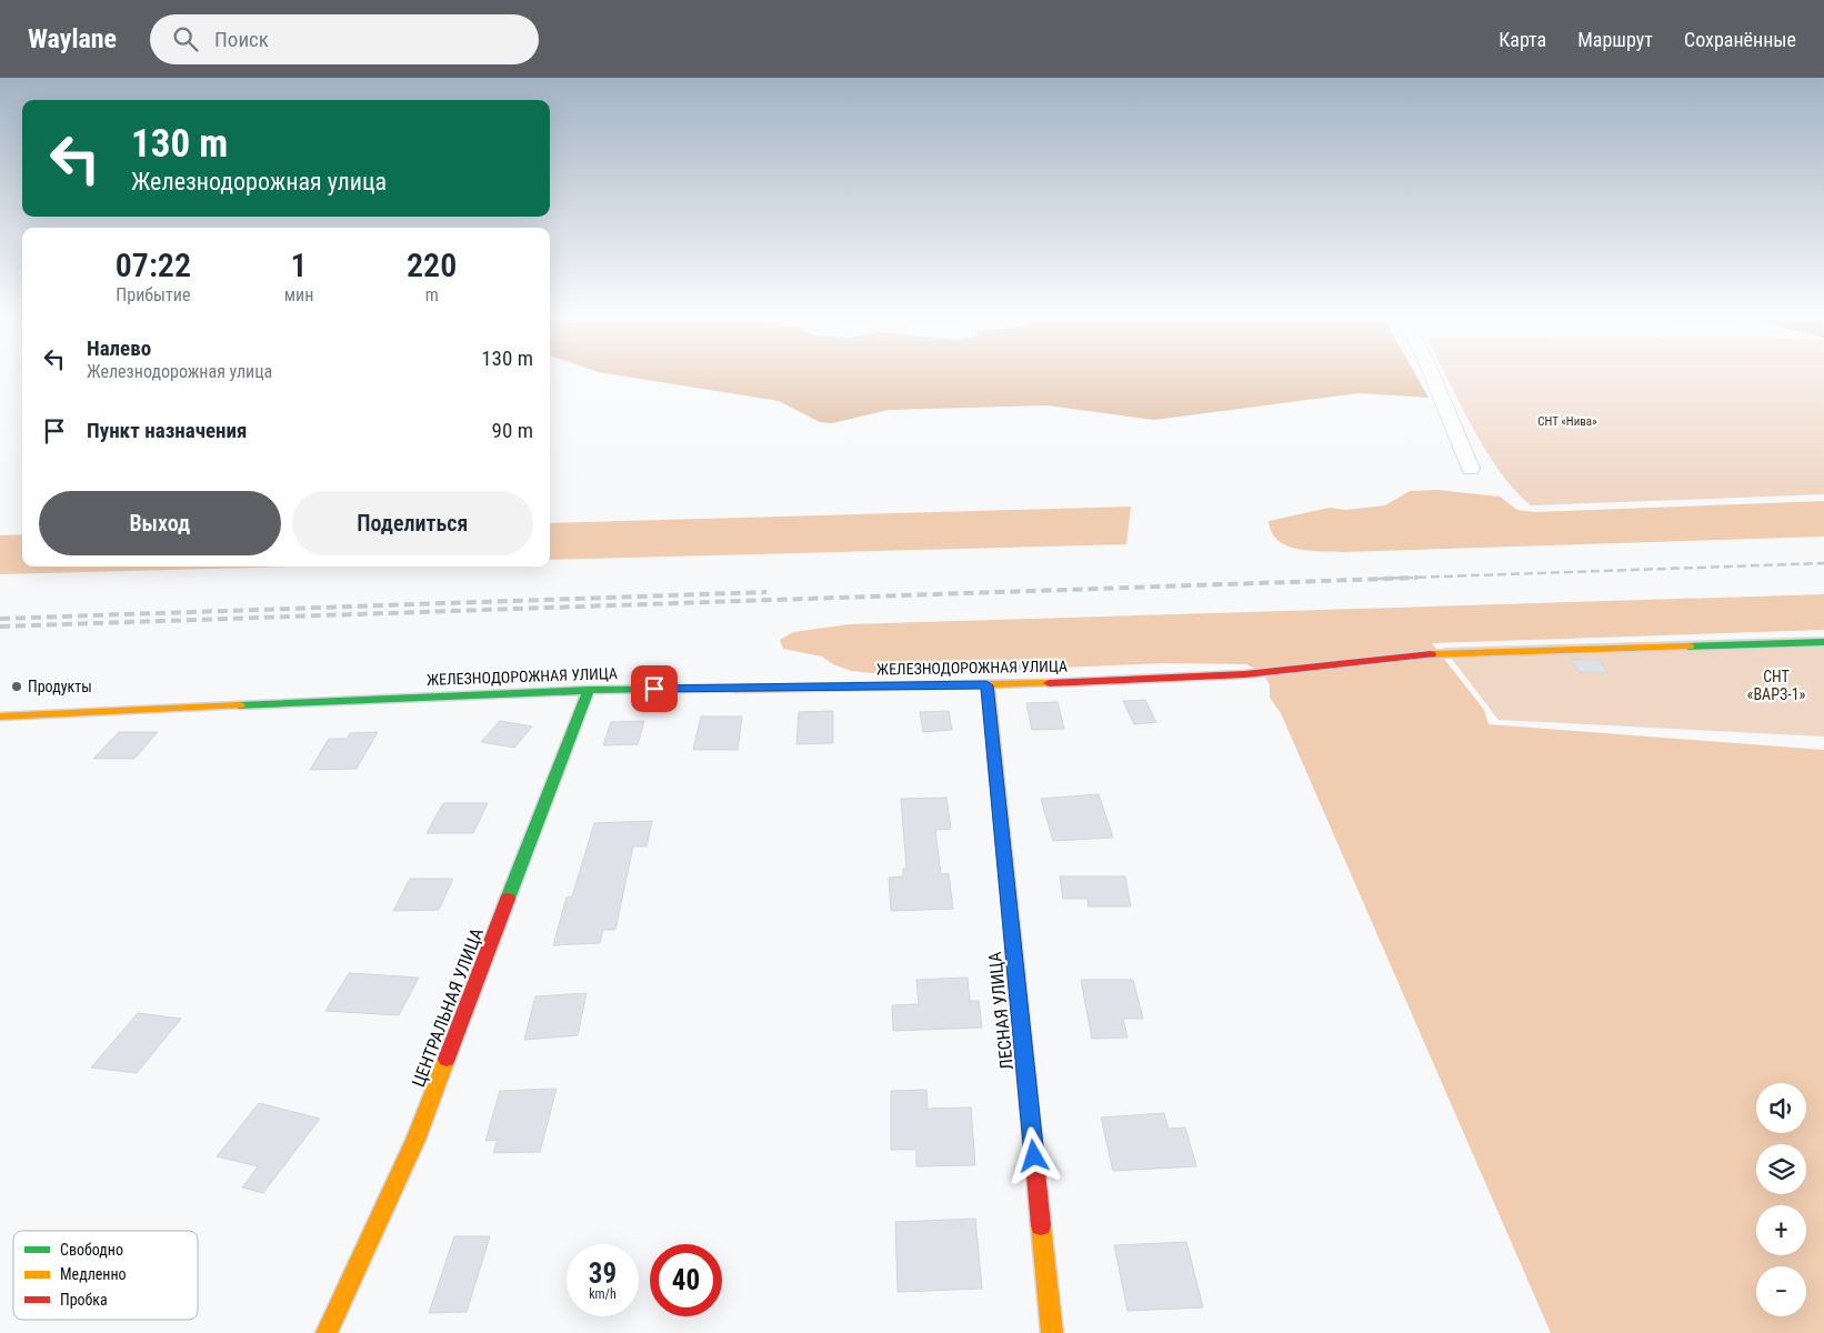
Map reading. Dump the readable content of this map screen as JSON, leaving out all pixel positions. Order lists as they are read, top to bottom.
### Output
{
  "streets": {
    "street": ["ЖЕЛЕЗНОДОРОЖНАЯ УЛИЦА", "ЦЕНТРАЛЬНАЯ УЛИЦА", "ЛЕСНАЯ УЛИЦА"]
  },
  "crossings": [
    ["ЖЕЛЕЗНОДОРОЖНАЯ УЛИЦА", "ЦЕНТРАЛЬНАЯ УЛИЦА"],
    ["ЖЕЛЕЗНОДОРОЖНАЯ УЛИЦА", "ЛЕСНАЯ УЛИЦА"]
  ],
  "parks": ["СНТ «Нива»", "СНТ «ВАРЗ-1»"],
  "places": ["Продукты"],
  "legend": ["Свободно", "Медленно", "Пробка"],
  "page": {
    "header": "Waylane",
    "search": "Поиск",
    "nav": ["Карта", "Маршрут", "Сохранённые"],
    "turn": ["130 m", "Железнодорожная улица"],
    "eta": [
      "07:22",
      "Прибытие",
      "1",
      "мин",
      "220",
      "m"
    ],
    "list": [
      {
        "name": "Налево",
        "note": "Железнодорожная улица",
        "value": "130 m"
      },
      {
        "name": "Пункт назначения",
        "value": "90 m"
      }
    ],
    "buttons": ["Выход", "Поделиться"],
    "map_buttons": ["+", "−"],
    "speed": "39 km/h",
    "limit": "40"
  }
}
